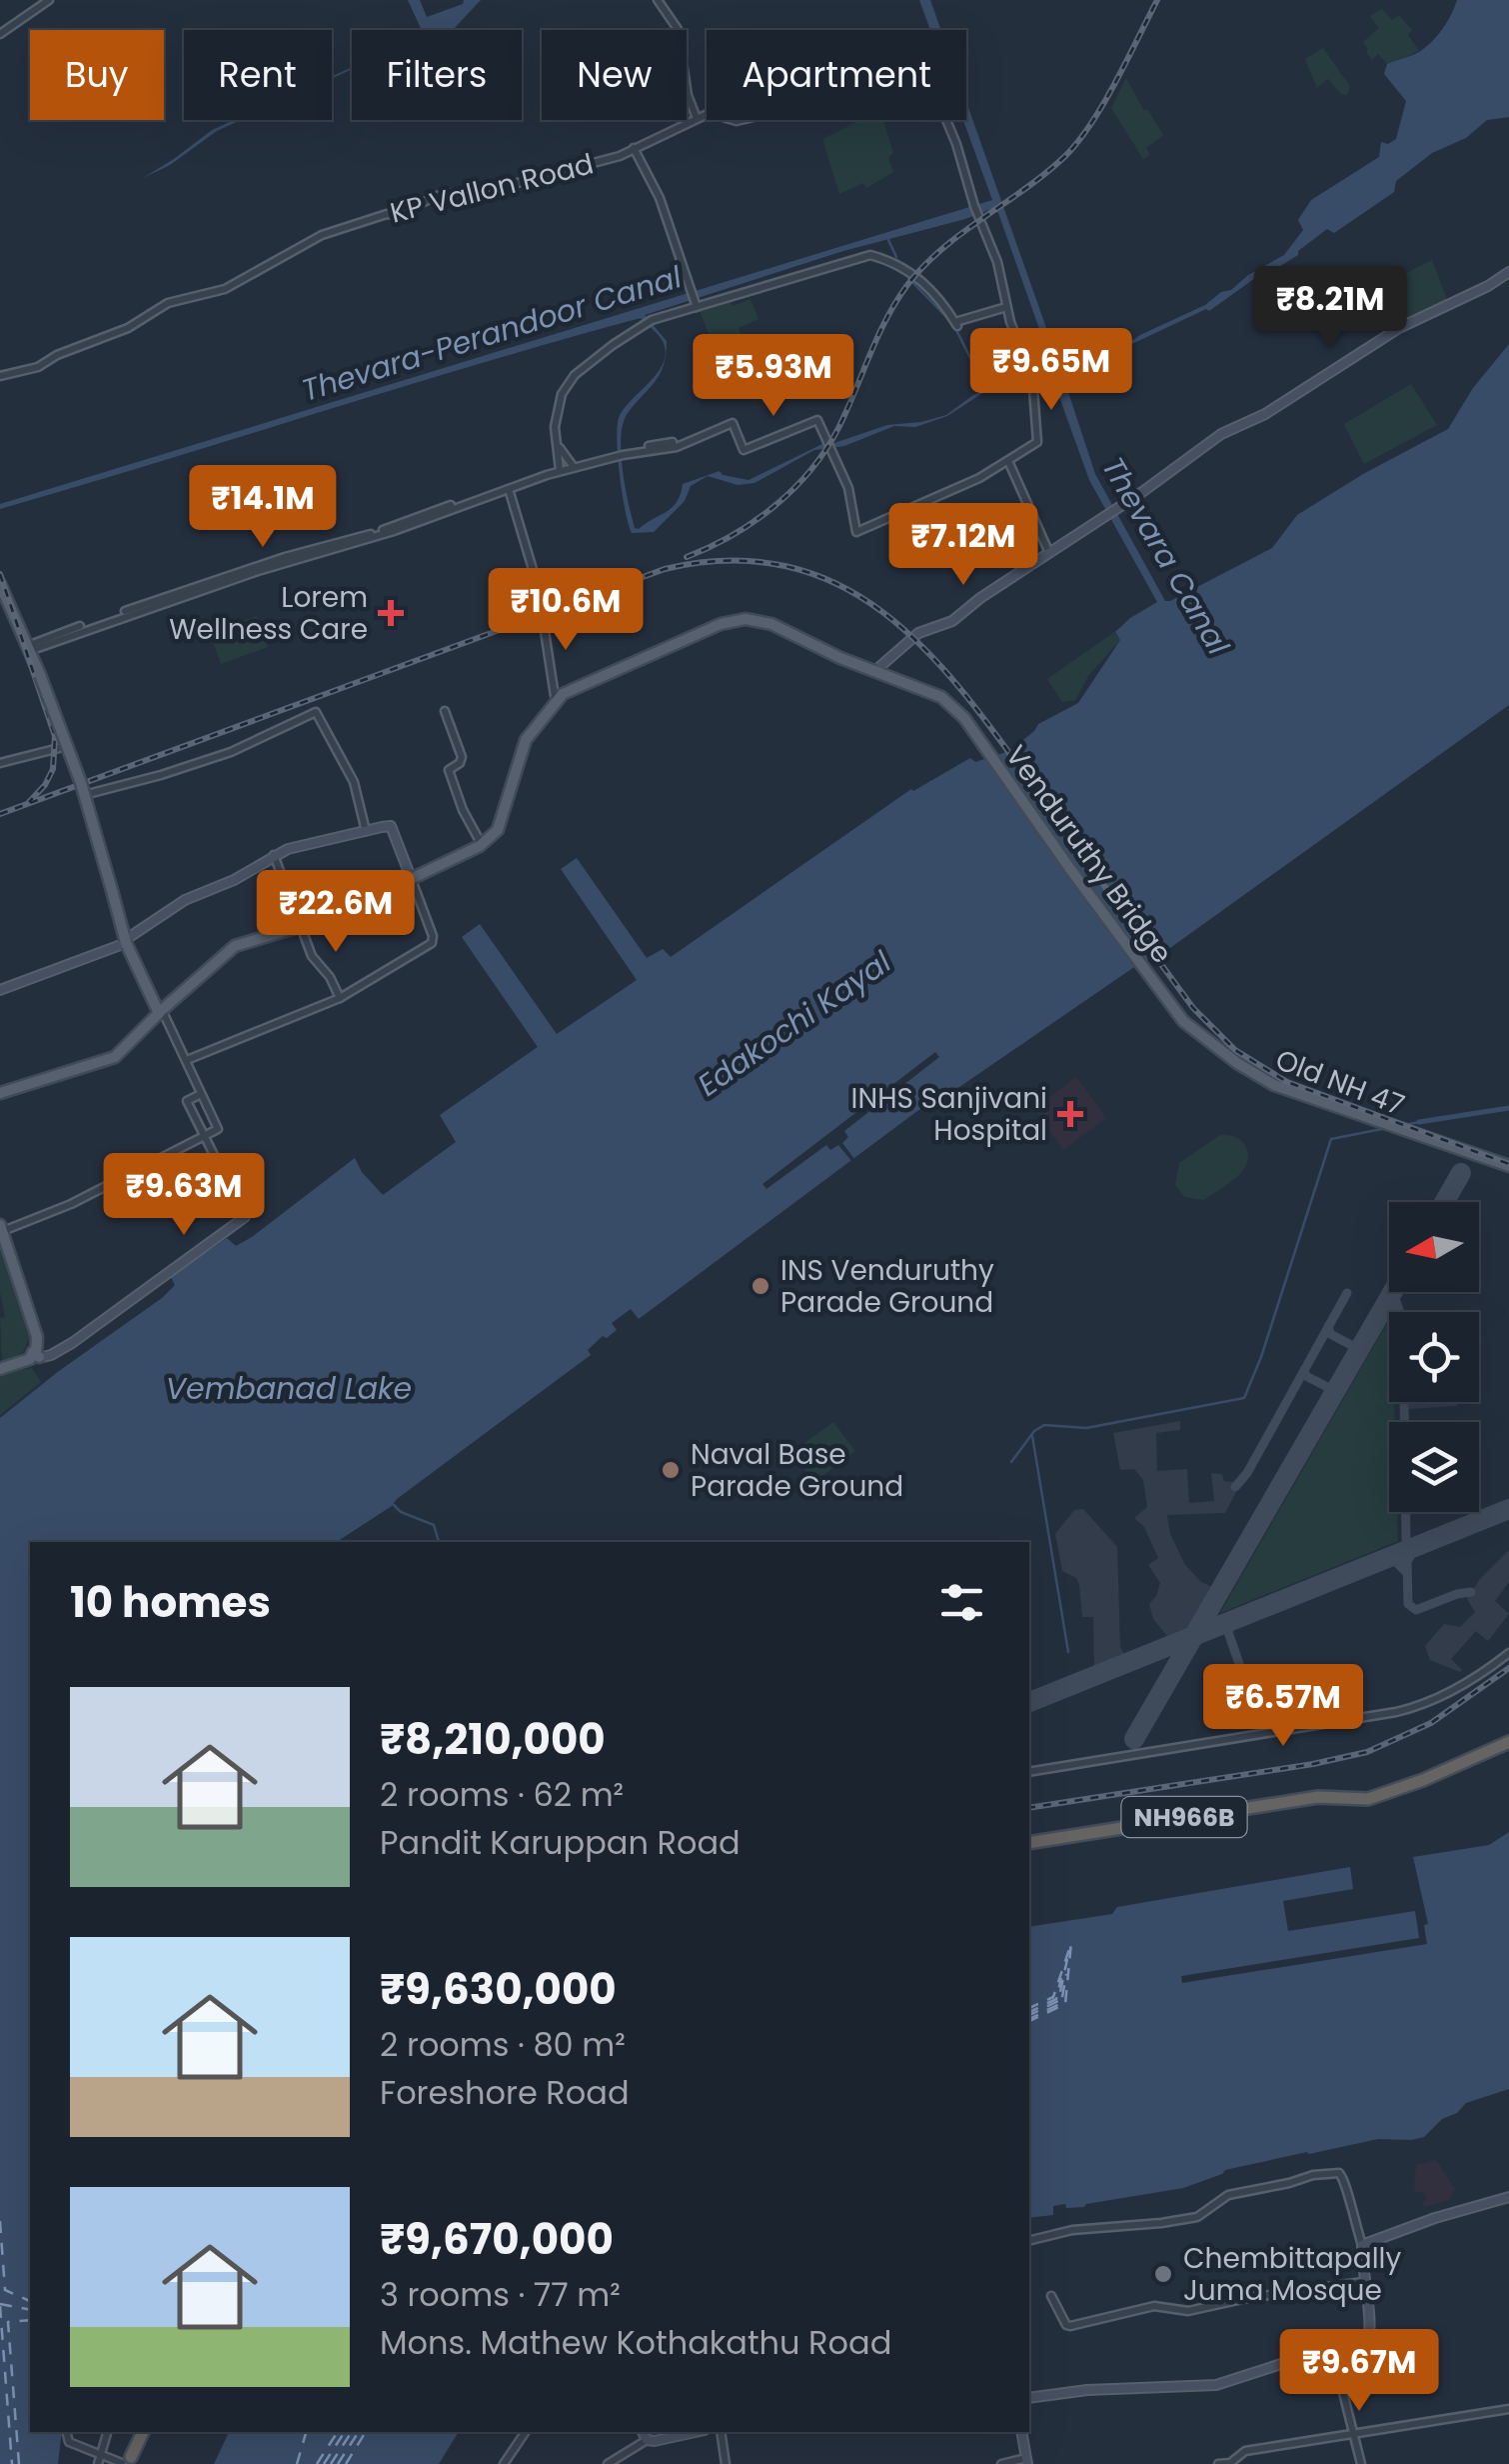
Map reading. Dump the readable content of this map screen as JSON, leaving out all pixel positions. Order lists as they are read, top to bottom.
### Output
{
  "streets": {
    "highway": ["NH966B"],
    "main road": ["Venduruthy Bridge", "Old NH 47"],
    "street": ["KP Vallon Road"]
  },
  "crossings": [
    ["Venduruthy Bridge", "Old NH 47"]
  ],
  "water": [
    "Thevara-Perandoor Canal",
    "Thevara Canal",
    "Edakochi Kayal",
    "Vembanad Lake"
  ],
  "places": {
    "health": ["Lorem Wellness Care", "INHS Sanjivani Hospital"],
    "other": ["INS Venduruthy Parade Ground", "Naval Base Parade Ground", "Chembittapally Juma Mosque"]
  },
  "north": "left",
  "page": {
    "chip": [
      "Buy",
      "Rent",
      "Filters",
      "New",
      "Apartment"
    ],
    "price": [
      "₹8.21M",
      "₹9.65M",
      "₹5.93M",
      "₹14.1M",
      "₹7.12M",
      "₹10.6M",
      "₹22.6M",
      "₹9.63M",
      "₹6.57M",
      "₹9.67M"
    ],
    "heading": "10 homes",
    "list": [
      {
        "name": "₹8,210,000",
        "note": "2 rooms · 62 m² · Pandit Karuppan Road"
      },
      {
        "name": "₹9,630,000",
        "note": "2 rooms · 80 m² · Foreshore Road"
      },
      {
        "name": "₹9,670,000",
        "note": "3 rooms · 77 m² · Mons. Mathew Kothakathu Road"
      }
    ]
  }
}
